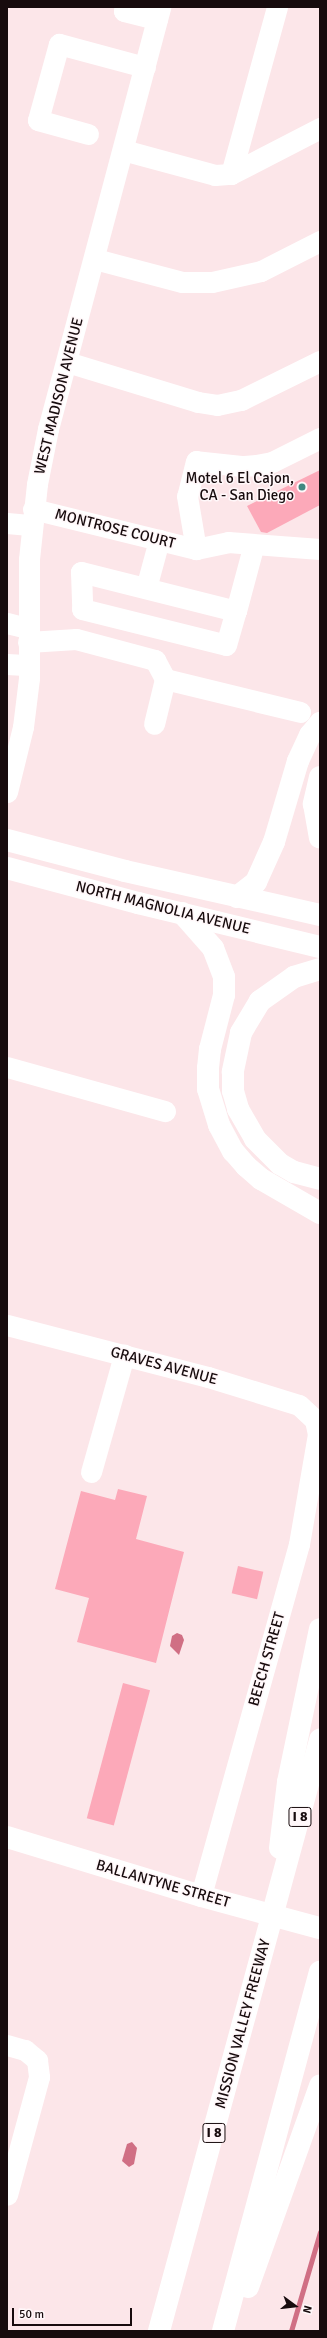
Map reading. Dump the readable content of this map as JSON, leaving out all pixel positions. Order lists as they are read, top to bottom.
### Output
{
  "streets": {
    "main road": [
      "NORTH MAGNOLIA AVENUE",
      "I 8",
      "BALLANTYNE STREET",
      "MISSION VALLEY FREEWAY"
    ],
    "street": [
      "WEST MADISON AVENUE",
      "MONTROSE COURT",
      "GRAVES AVENUE",
      "BEECH STREET"
    ]
  },
  "crossings": [
    ["WEST MADISON AVENUE", "MONTROSE COURT"],
    ["GRAVES AVENUE", "BEECH STREET"],
    ["BEECH STREET", "BALLANTYNE STREET"]
  ],
  "places": ["Motel 6 El Cajon, CA - San Diego"],
  "scale_bar": "50 m",
  "north": "right"
}
